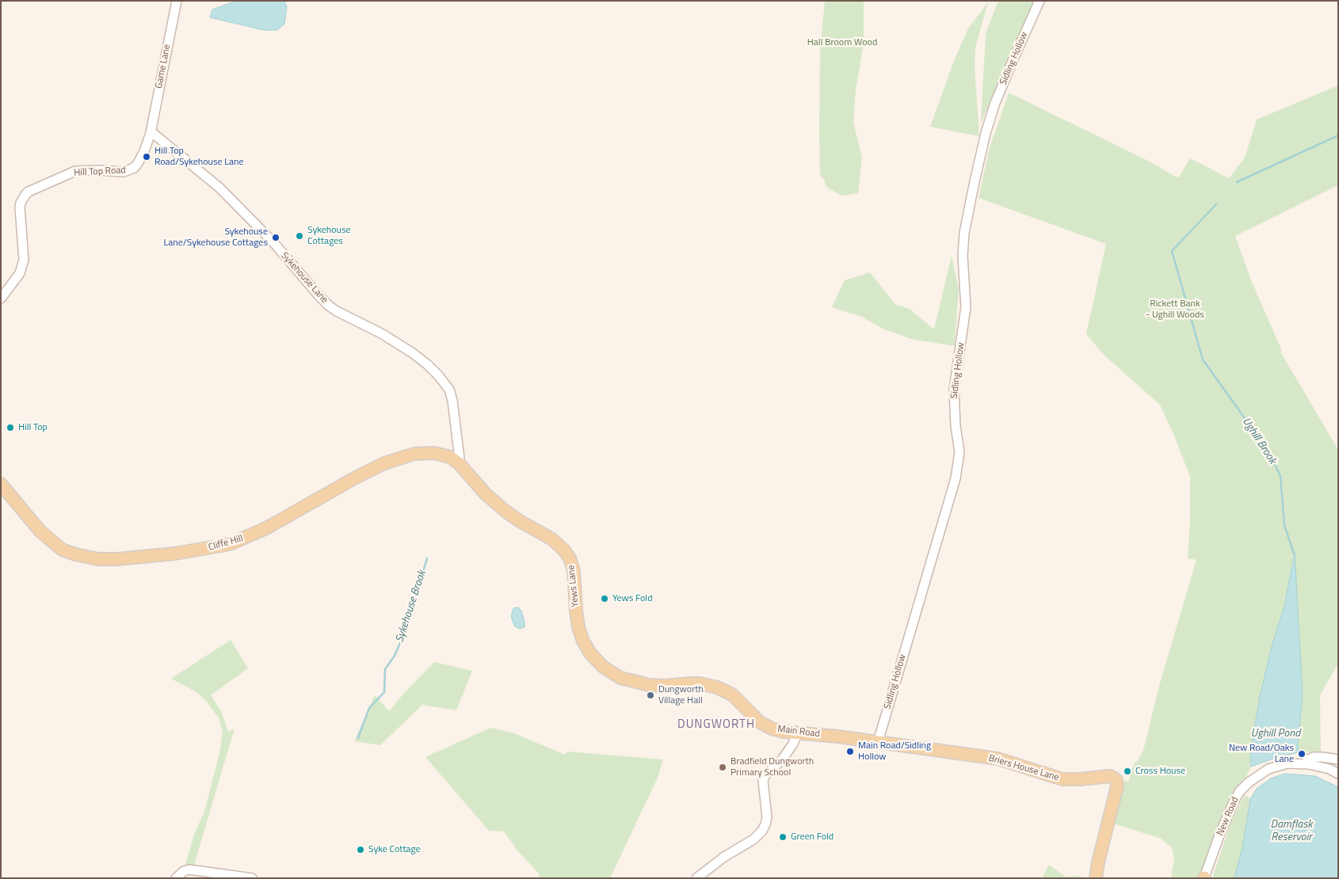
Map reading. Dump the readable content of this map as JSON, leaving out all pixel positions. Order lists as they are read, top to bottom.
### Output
{
  "streets": {
    "main road": [
      "Cliffe Hill",
      "Yews Lane",
      "Main Road",
      "Briers House Lane"
    ],
    "street": [
      "Sidling Hollow",
      "Game Lane",
      "Hill Top Road",
      "Sykehouse Lane",
      "New Road"
    ]
  },
  "crossings": [
    ["Sidling Hollow", "Main Road"],
    ["Sidling Hollow", "Briers House Lane"],
    ["Game Lane", "Hill Top Road"],
    ["Game Lane", "Sykehouse Lane"],
    ["Hill Top Road", "Sykehouse Lane"],
    ["Sykehouse Lane", "Cliffe Hill"],
    ["Sykehouse Lane", "Yews Lane"],
    ["Cliffe Hill", "Yews Lane"],
    ["Yews Lane", "Main Road"],
    ["Main Road", "Briers House Lane"]
  ],
  "districts": ["DUNGWORTH"],
  "water": [
    "Ughill Brook",
    "Sykehouse Brook",
    "Ughill Pond",
    "Damflask Reservoir"
  ],
  "parks": ["Hall Broom Wood", "Rickett Bank - Ughill Woods"],
  "places": [
    "Hill Top Road/Sykehouse Lane",
    "Sykehouse Cottages",
    "Sykehouse Lane/Sykehouse Cottages",
    "Hill Top",
    "Yews Fold",
    "Dungworth Village Hall",
    "Main Road/Sidling Hollow",
    "New Road/Oaks Lane",
    "Bradfield Dungworth Primary School",
    "Cross House",
    "Green Fold",
    "Syke Cottage"
  ]
}
